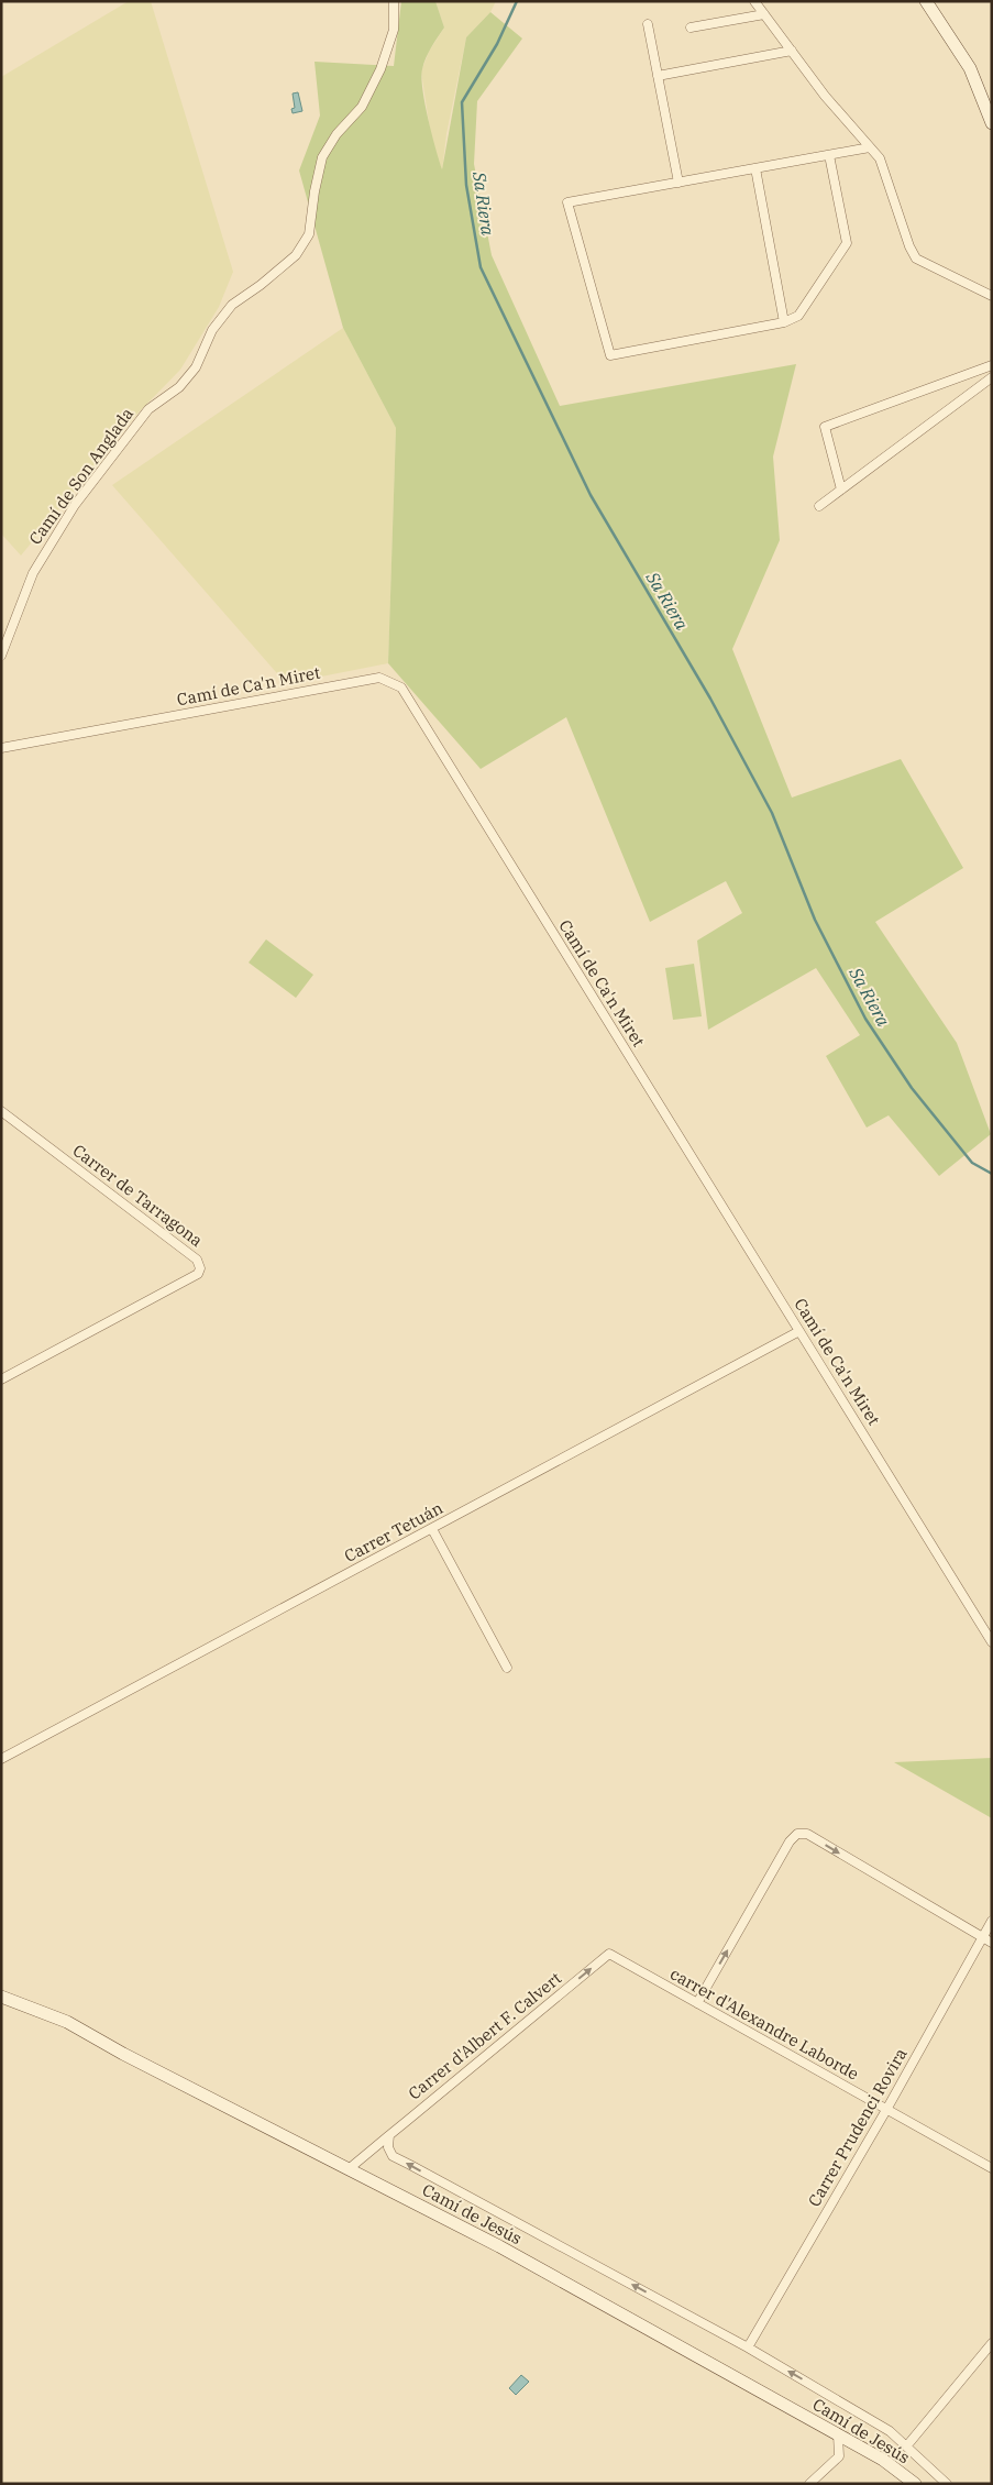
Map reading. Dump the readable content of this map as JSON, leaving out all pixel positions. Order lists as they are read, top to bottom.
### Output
{
  "streets": {
    "street": [
      "Camí de Son Anglada",
      "Camí de Ca'n Miret",
      "Carrer de Tarragona",
      "Carrer Tetuán",
      "carrer d'Alexandre Laborde",
      "Carrer d'Albert F. Calvert",
      "Carrer Prudenci Rovira",
      "Camí de Jesús"
    ]
  },
  "crossings": [
    ["Camí de Ca'n Miret", "Carrer Tetuán"],
    ["carrer d'Alexandre Laborde", "Carrer d'Albert F. Calvert"],
    ["carrer d'Alexandre Laborde", "Carrer Prudenci Rovira"],
    ["Carrer d'Albert F. Calvert", "Camí de Jesús"],
    ["Carrer Prudenci Rovira", "Camí de Jesús"]
  ],
  "one_way": ["Carrer d'Albert F. Calvert"],
  "water": ["Sa Riera"]
}
